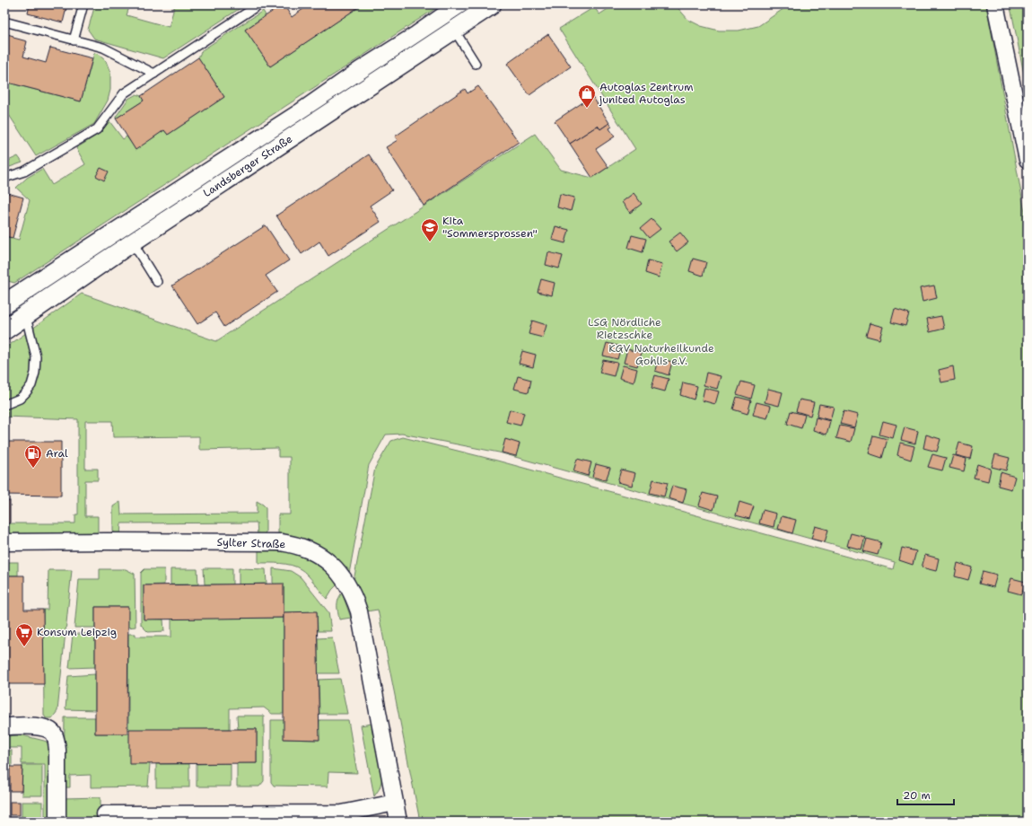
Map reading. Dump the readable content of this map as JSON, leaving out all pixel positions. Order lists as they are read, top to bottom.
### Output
{
  "streets": {
    "street": ["Landsberger Straße", "Sylter Straße"]
  },
  "parks": ["LSG Nördliche Rietzschke", "KGV Naturheilkunde Gohlis e.V."],
  "places": {
    "shop": ["Autoglas Zentrum junited Autoglas"],
    "school or university": ["Kita \"Sommersprossen\""],
    "fuel station": ["Aral"],
    "supermarket": ["Konsum Leipzig"]
  },
  "scale_bar": "20 m"
}
